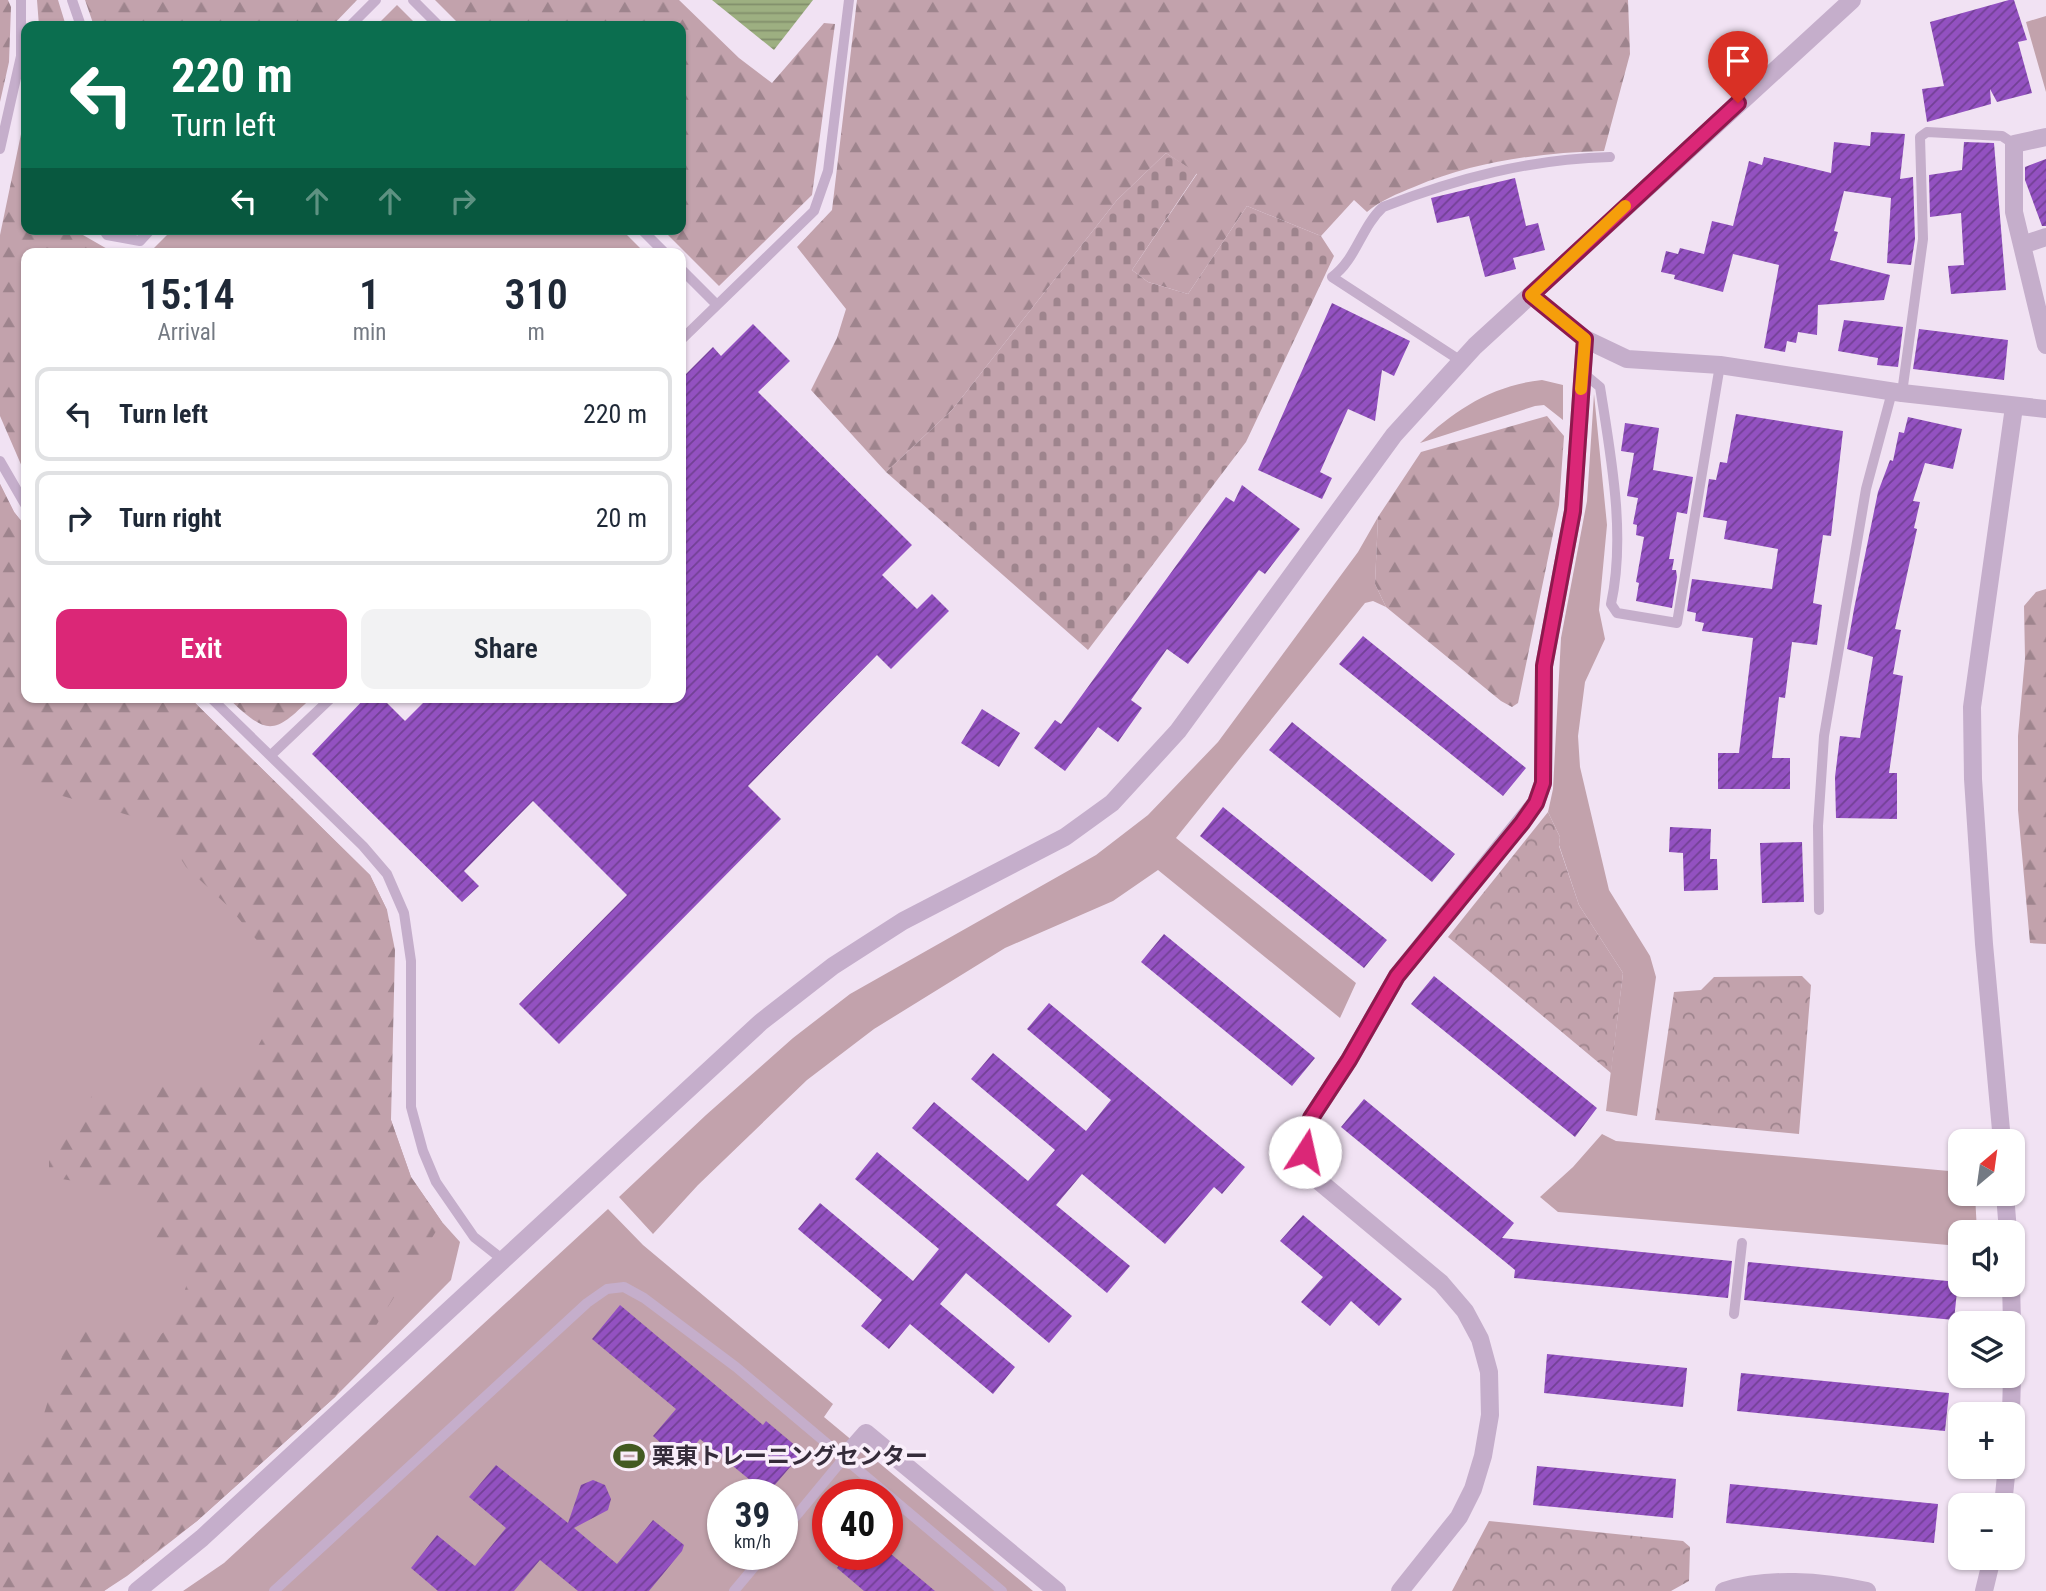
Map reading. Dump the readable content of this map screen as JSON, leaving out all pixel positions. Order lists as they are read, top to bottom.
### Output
{
  "places": {
    "sports": ["栗東トレーニングセンター"]
  },
  "north": "top right",
  "page": {
    "turn": ["220 m", "Turn left"],
    "eta": [
      "15:14",
      "Arrival",
      "1",
      "min",
      "310",
      "m"
    ],
    "list": [
      {
        "name": "Turn left",
        "value": "220 m"
      },
      {
        "name": "Turn right",
        "value": "20 m"
      }
    ],
    "buttons": ["Exit", "Share"],
    "map_buttons": ["+", "−"],
    "speed": "39 km/h",
    "limit": "40"
  }
}
